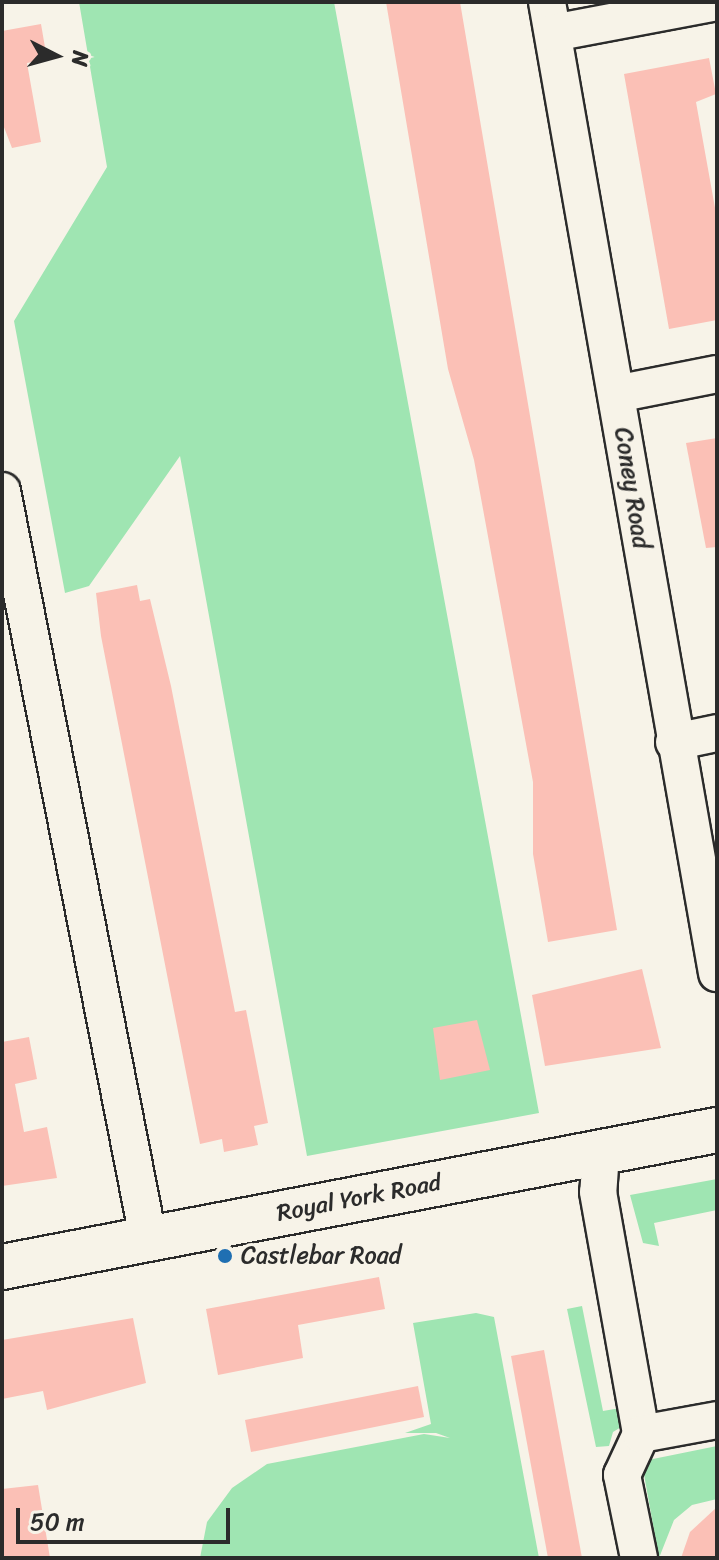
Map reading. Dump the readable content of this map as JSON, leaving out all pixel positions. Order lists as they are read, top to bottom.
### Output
{
  "streets": {
    "main road": ["Royal York Road"],
    "street": ["Coney Road"]
  },
  "places": ["Castlebar Road"],
  "scale_bar": "50 m",
  "north": "right"
}
